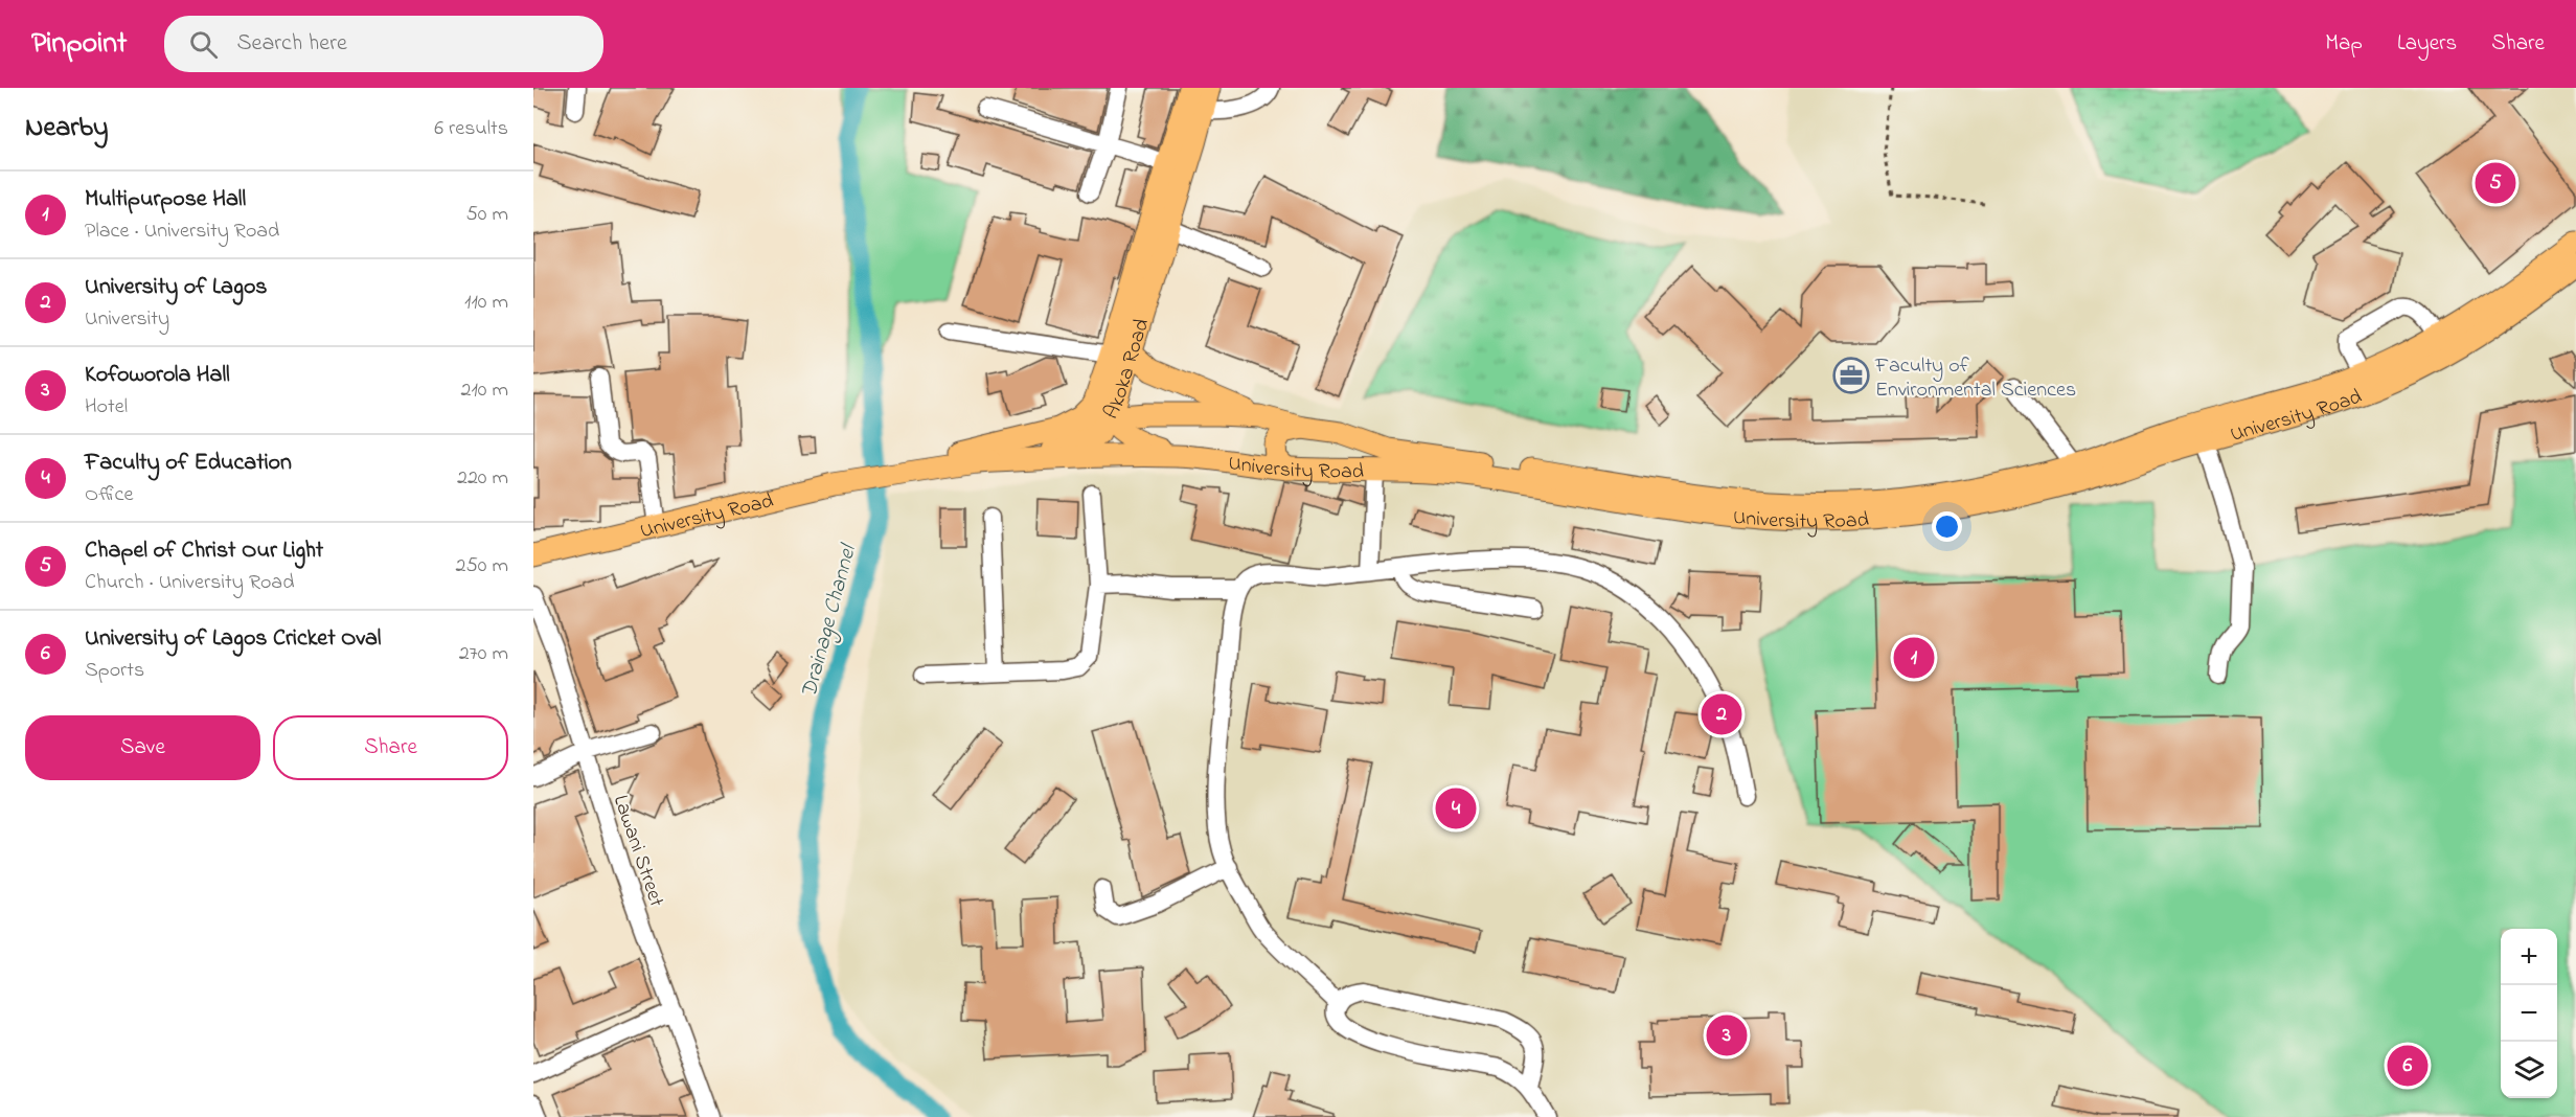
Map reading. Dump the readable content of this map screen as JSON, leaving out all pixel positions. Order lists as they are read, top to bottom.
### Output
{
  "streets": {
    "main road": ["Akoka Road", "University Road"],
    "street": ["Lawani Street"]
  },
  "crossings": [
    ["Akoka Road", "University Road"]
  ],
  "water": ["Drainage Channel"],
  "places": {
    "office": ["Faculty of Environmental Sciences"]
  },
  "page": {
    "header": "Pinpoint",
    "search": "Search here",
    "nav": ["Map", "Layers", "Share"],
    "heading": ["Nearby", "6 results"],
    "pins": [
      "5",
      "1",
      "2",
      "4",
      "3",
      "6"
    ],
    "list": [
      {
        "mark": "1",
        "name": "Multipurpose Hall",
        "note": "Place · University Road",
        "value": "50 m"
      },
      {
        "mark": "2",
        "name": "University of Lagos",
        "note": "University",
        "value": "110 m"
      },
      {
        "mark": "3",
        "name": "Kofoworola Hall",
        "note": "Hotel",
        "value": "210 m"
      },
      {
        "mark": "4",
        "name": "Faculty of Education",
        "note": "Office",
        "value": "220 m"
      },
      {
        "mark": "5",
        "name": "Chapel of Christ Our Light",
        "note": "Church · University Road",
        "value": "250 m"
      },
      {
        "mark": "6",
        "name": "University of Lagos Cricket Oval",
        "note": "Sports",
        "value": "270 m"
      }
    ],
    "buttons": ["Save", "Share"],
    "map_buttons": ["+", "−"]
  }
}
